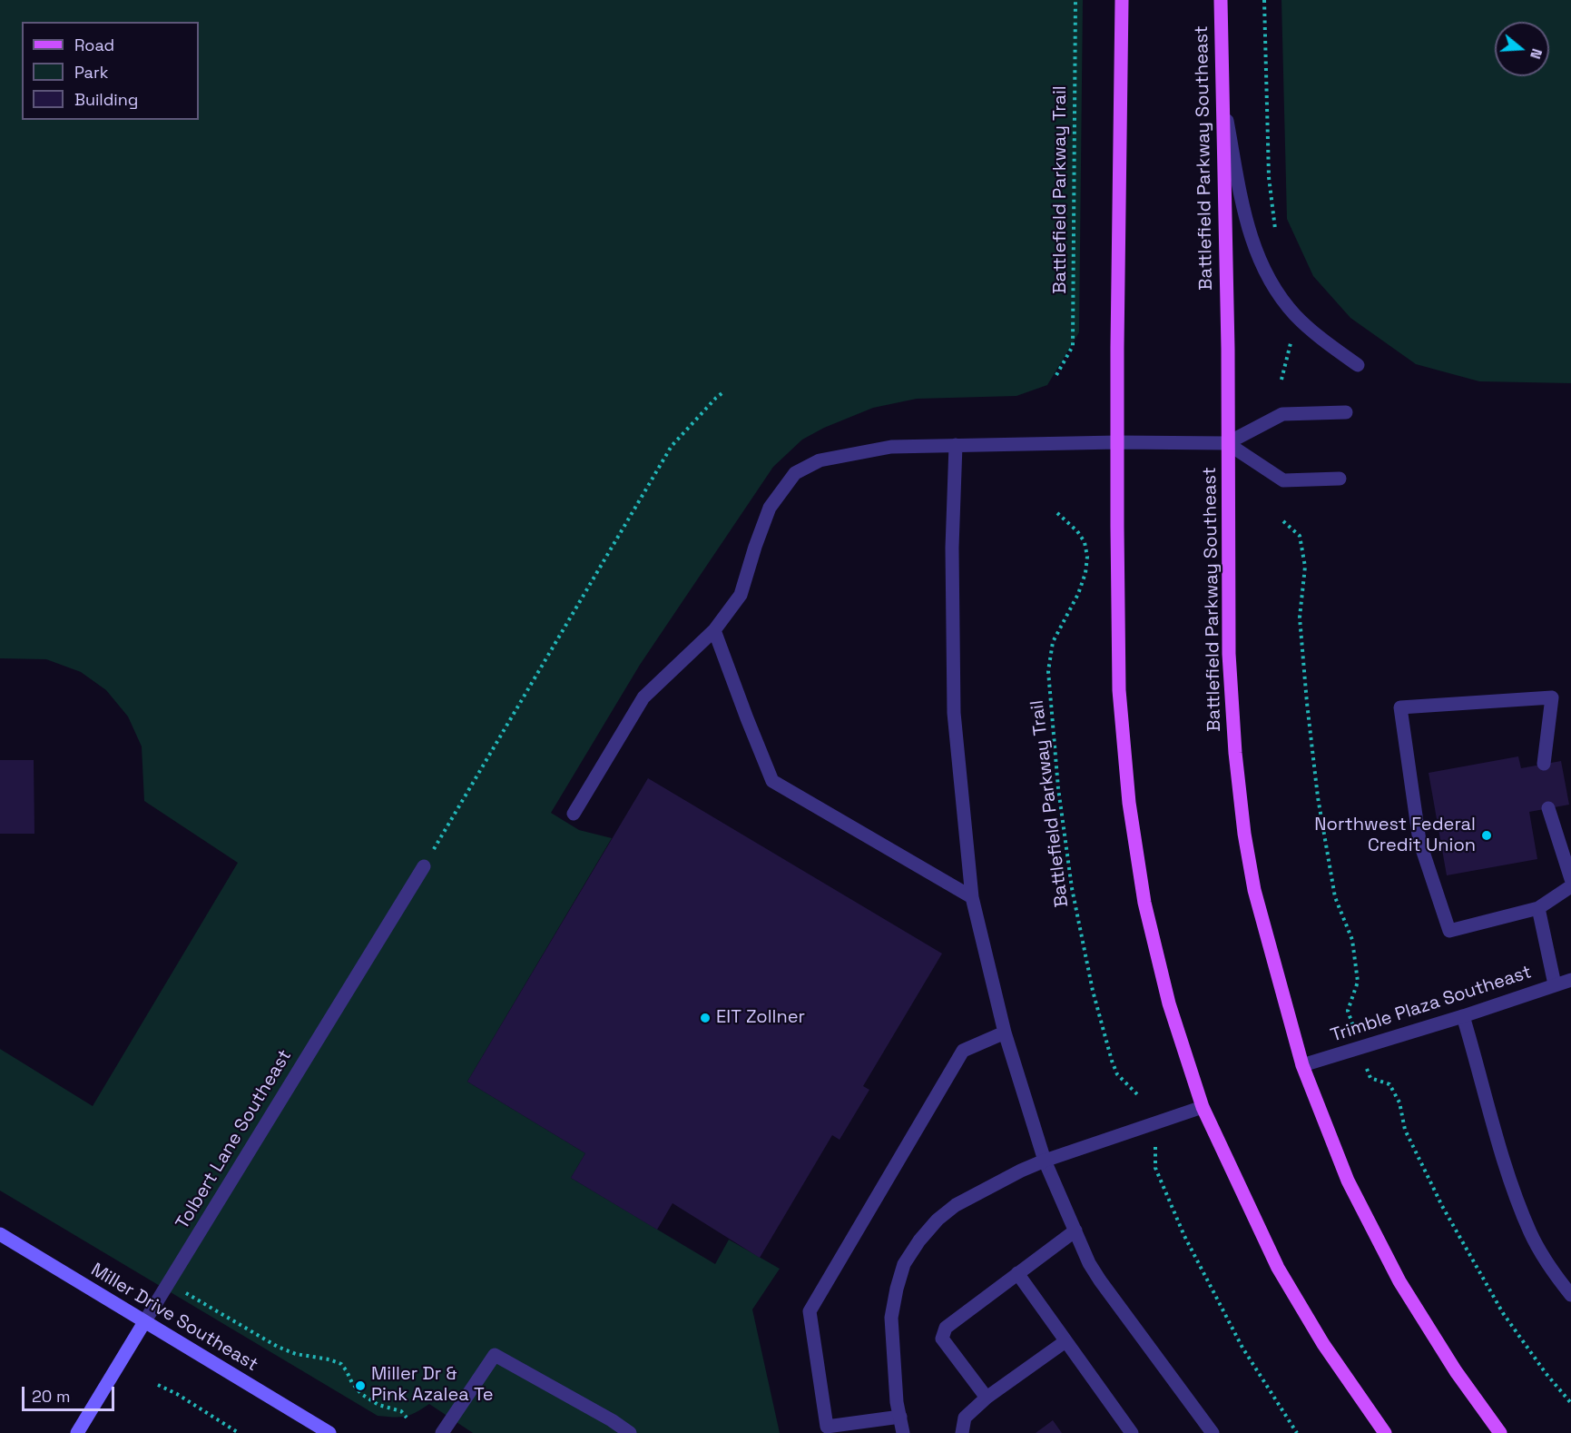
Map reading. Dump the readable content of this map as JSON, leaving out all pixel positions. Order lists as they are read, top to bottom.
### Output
{
  "streets": {
    "main road": ["Battlefield Parkway Southeast"],
    "street": ["Trimble Plaza Southeast", "Tolbert Lane Southeast", "Miller Drive Southeast"],
    "path": ["Battlefield Parkway Trail"]
  },
  "crossings": [
    ["Battlefield Parkway Southeast", "Trimble Plaza Southeast"],
    ["Tolbert Lane Southeast", "Miller Drive Southeast"]
  ],
  "places": ["Northwest Federal Credit Union", "EIT Zollner", "Miller Dr & Pink Azalea Te"],
  "legend": ["Road", "Park", "Building"],
  "scale_bar": "20 m",
  "north": "right"
}
